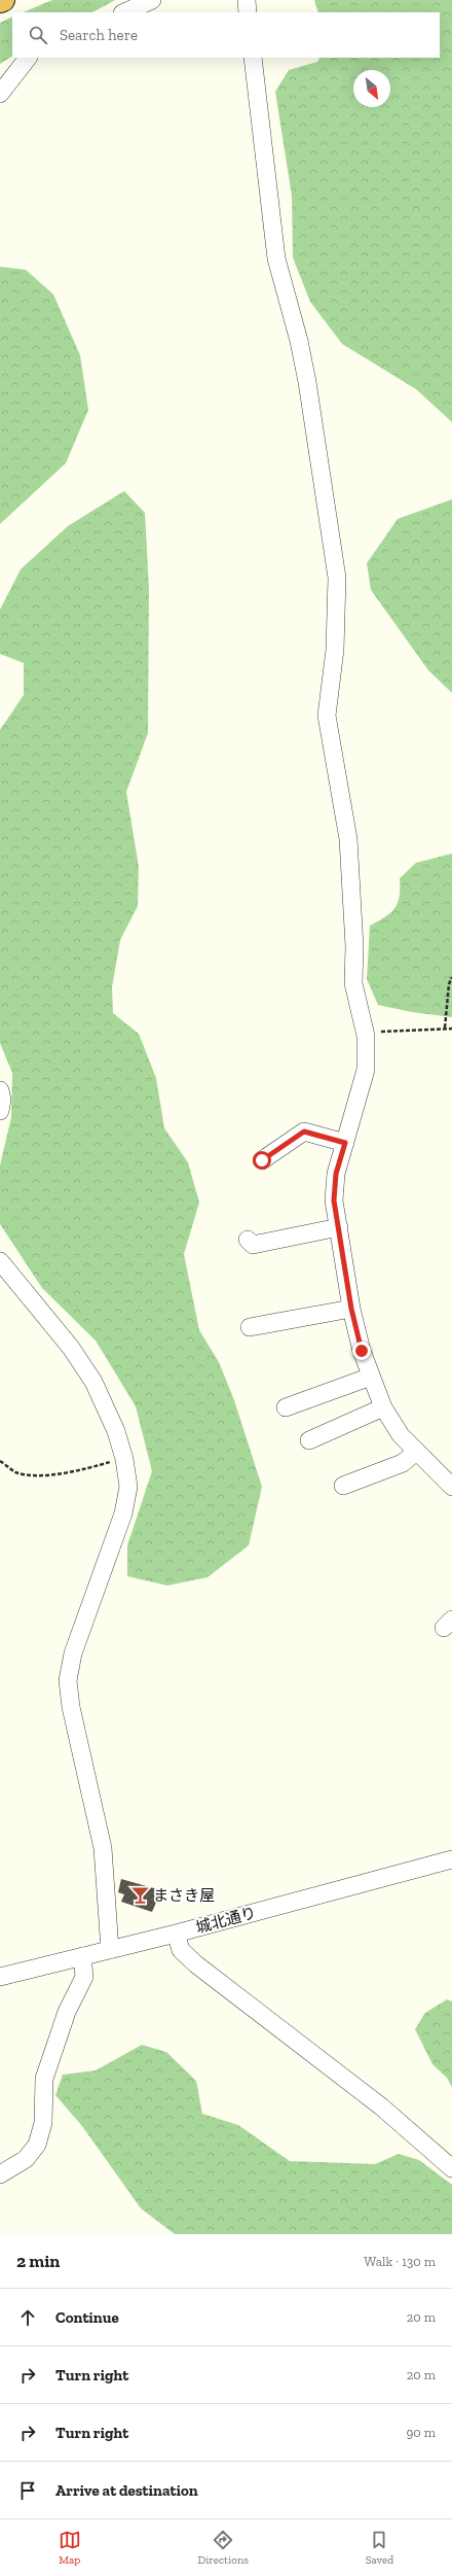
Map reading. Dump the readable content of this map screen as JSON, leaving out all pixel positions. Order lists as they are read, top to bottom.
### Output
{
  "streets": {
    "street": ["城北通り"]
  },
  "places": {
    "bar": ["まさき屋"]
  },
  "north": "bottom right",
  "page": {
    "search": "Search here",
    "heading": ["2 min", "Walk · 130 m"],
    "list": [
      ["Continue", "20 m"],
      ["Turn right", "20 m"],
      ["Turn right", "90 m"],
      "Arrive at destination"
    ],
    "nav": ["Map", "Directions", "Saved"]
  }
}
